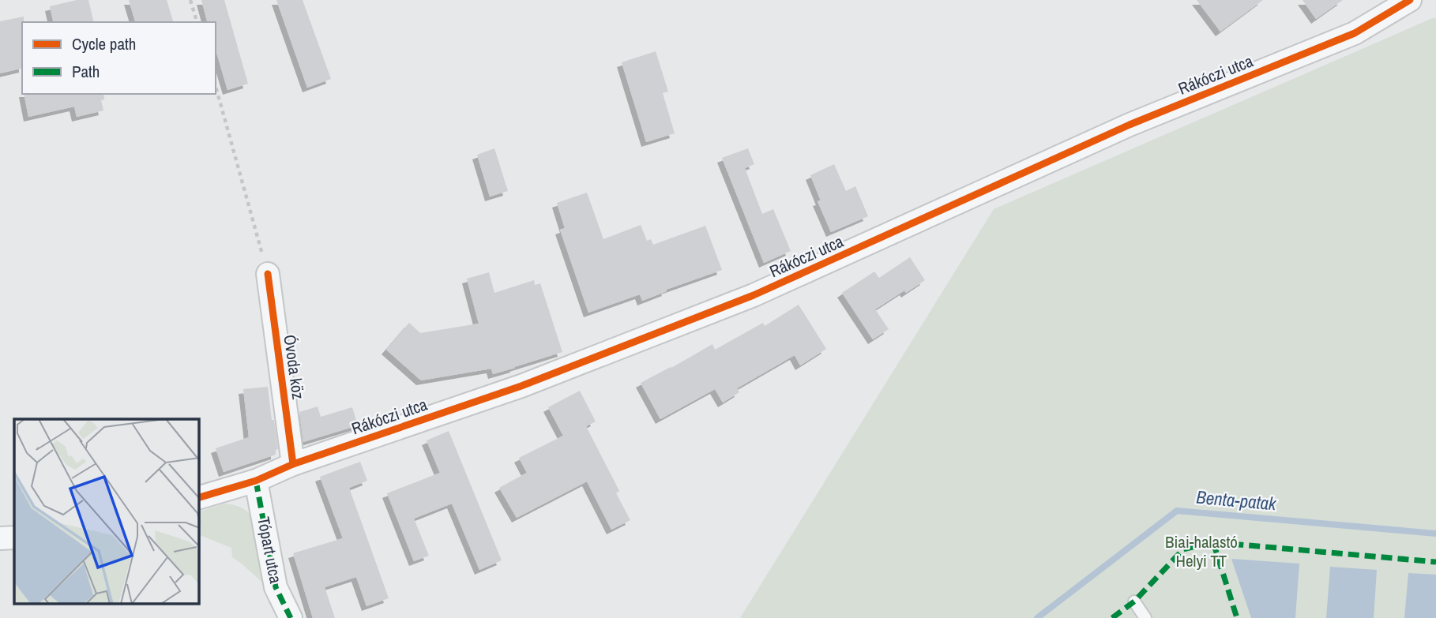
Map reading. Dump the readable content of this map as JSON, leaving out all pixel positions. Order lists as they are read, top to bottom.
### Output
{
  "streets": {
    "street": ["Rákóczi utca", "Óvoda köz", "Tópart utca"]
  },
  "crossings": [
    ["Rákóczi utca", "Óvoda köz"],
    ["Rákóczi utca", "Tópart utca"]
  ],
  "water": ["Benta-patak"],
  "parks": ["Biai-halastó Helyi TT"],
  "legend": ["Cycle path", "Path"]
}
